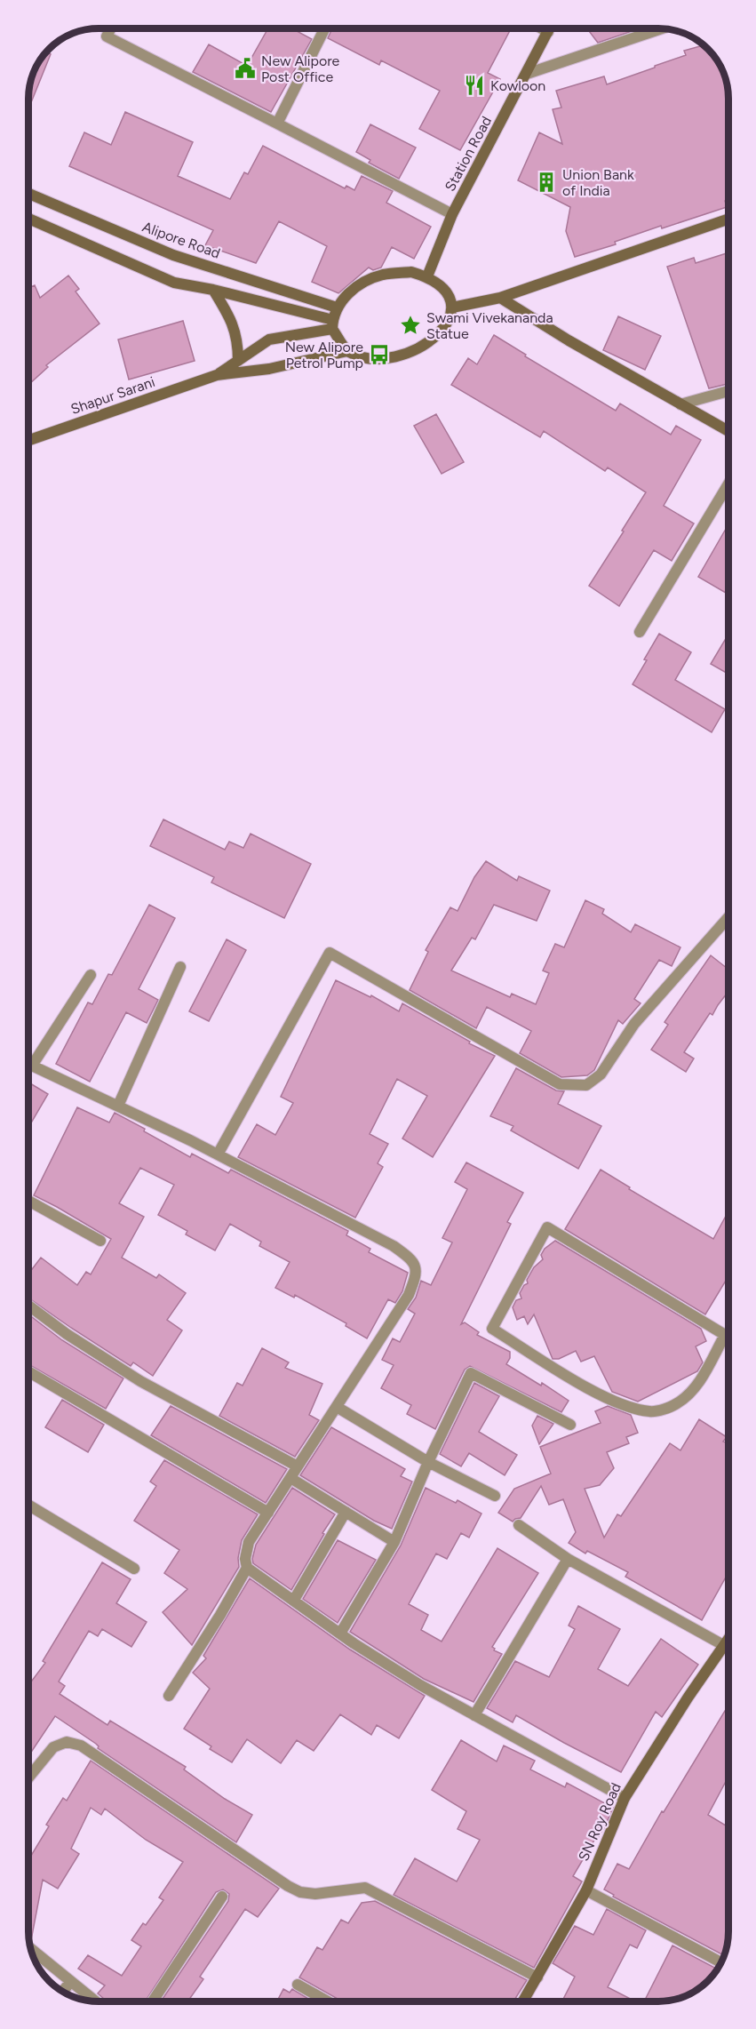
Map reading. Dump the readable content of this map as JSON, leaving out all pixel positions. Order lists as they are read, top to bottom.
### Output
{
  "streets": {
    "street": [
      "Station Road",
      "Alipore Road",
      "Shapur Sarani",
      "SN Roy Road"
    ]
  },
  "crossings": [
    ["Station Road", "Alipore Road"]
  ],
  "places": {
    "public building": ["New Alipore Post Office"],
    "restaurant": ["Kowloon"],
    "building": ["Union Bank of India"],
    "place": ["Swami Vivekananda Statue"],
    "bus stop": ["New Alipore Petrol Pump"]
  }
}
